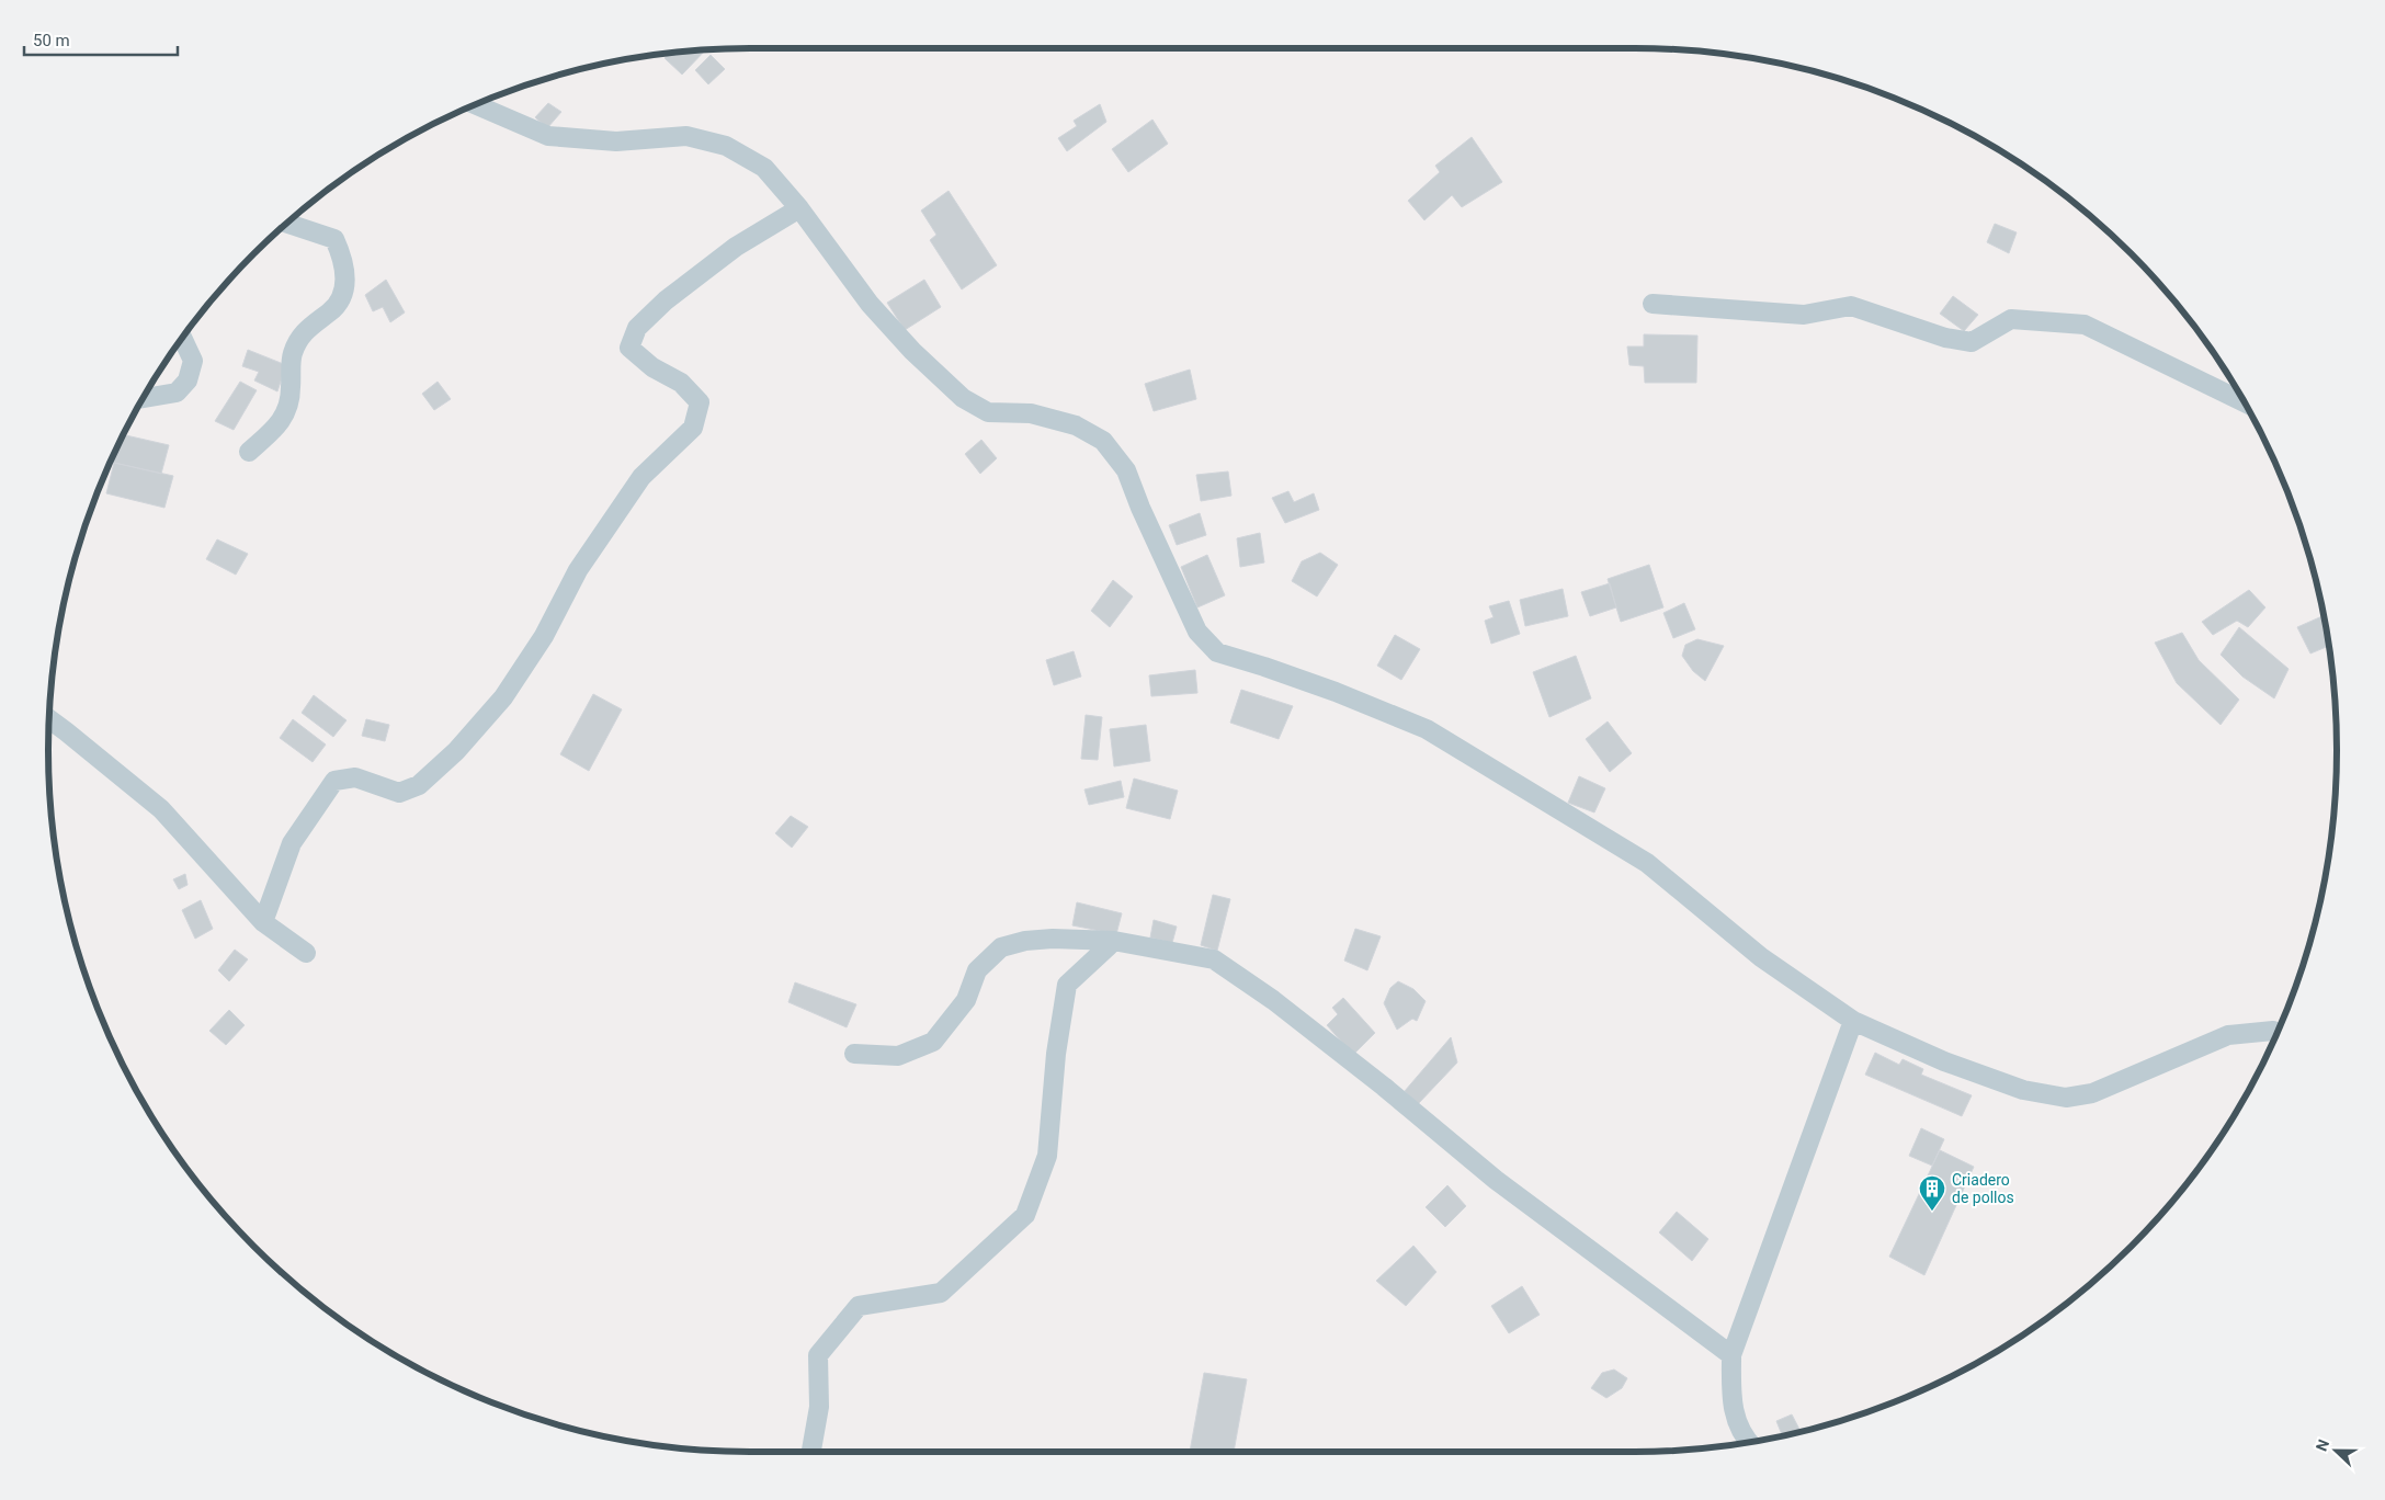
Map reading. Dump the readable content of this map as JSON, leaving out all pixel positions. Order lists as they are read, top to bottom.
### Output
{
  "places": {
    "building": ["Criadero de pollos"]
  },
  "scale_bar": "50 m",
  "north": "left"
}
